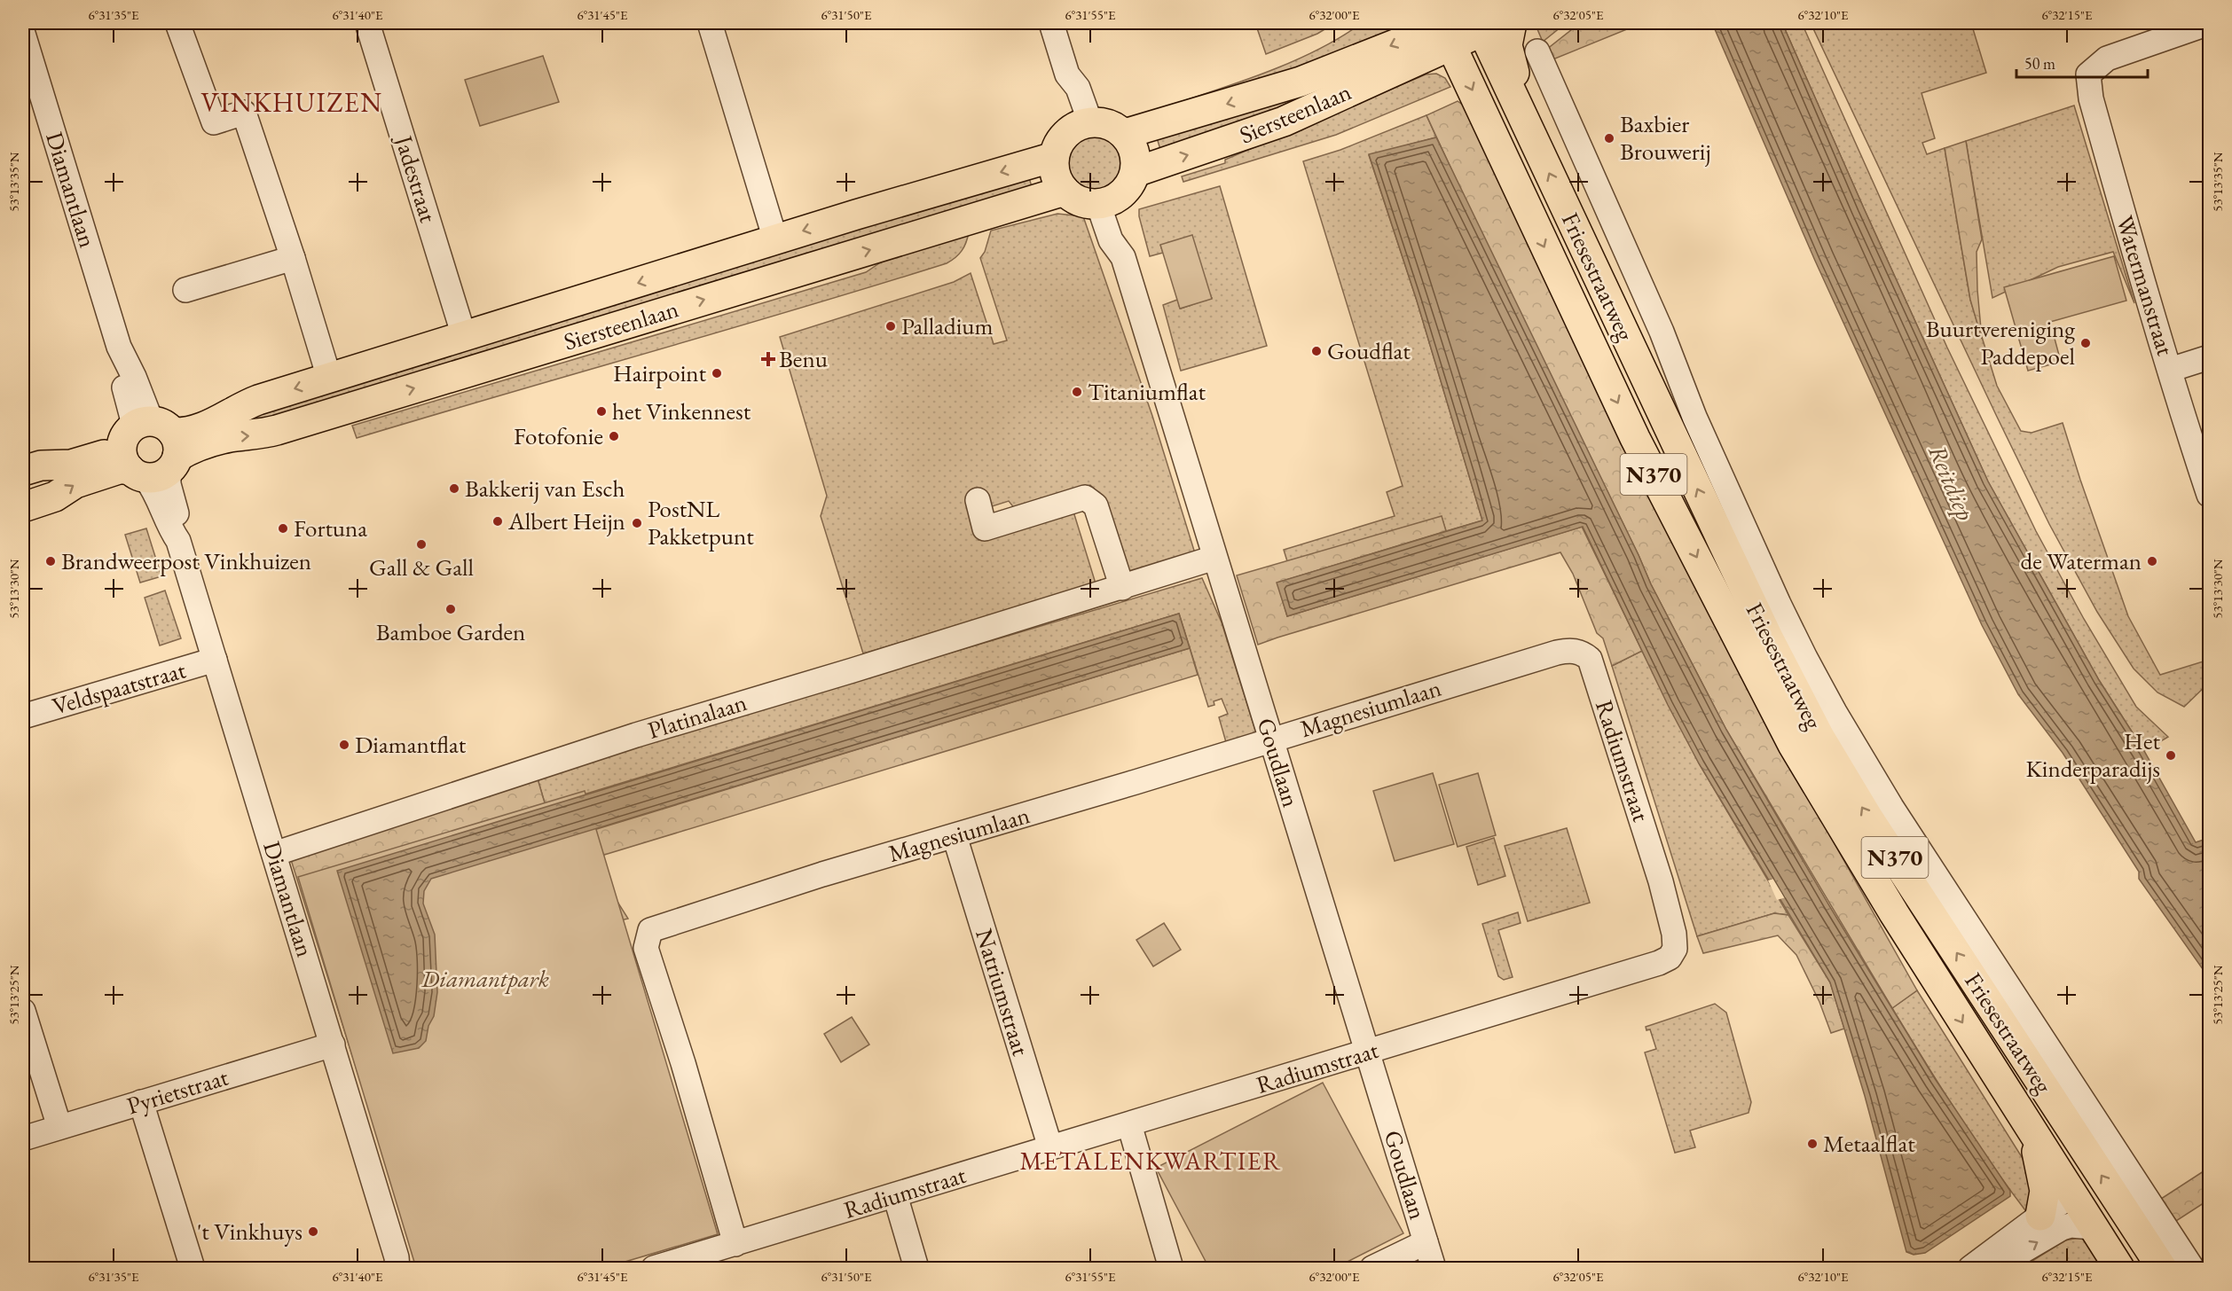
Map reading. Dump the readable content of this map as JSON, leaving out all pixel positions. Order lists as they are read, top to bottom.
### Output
{
  "streets": {
    "main road": ["Siersteenlaan", "Friesestraatweg", "N370"],
    "street": [
      "Jadestraat",
      "Diamantlaan",
      "Watermanstraat",
      "Veldspaatstraat",
      "Magnesiumlaan",
      "Platinalaan",
      "Radiumstraat",
      "Goudlaan",
      "Natriumstraat",
      "Pyrietstraat"
    ]
  },
  "crossings": [
    ["Siersteenlaan", "Jadestraat"],
    ["Siersteenlaan", "Diamantlaan"],
    ["Siersteenlaan", "Friesestraatweg"],
    ["Siersteenlaan", "Goudlaan"],
    ["Diamantlaan", "Veldspaatstraat"],
    ["Diamantlaan", "Platinalaan"],
    ["Diamantlaan", "Pyrietstraat"],
    ["Friesestraatweg", "N370"],
    ["Magnesiumlaan", "Radiumstraat"],
    ["Magnesiumlaan", "Goudlaan"],
    ["Magnesiumlaan", "Natriumstraat"],
    ["Platinalaan", "Goudlaan"],
    ["Radiumstraat", "Goudlaan"],
    ["Radiumstraat", "Natriumstraat"]
  ],
  "districts": ["VINKHUIZEN", "METALENKWARTIER"],
  "water": ["Reitdiep"],
  "parks": ["Diamantpark"],
  "places": {
    "other": [
      "Baxbier Brouwerij",
      "Palladium",
      "Buurtvereniging Paddepoel",
      "Goudflat",
      "Hairpoint",
      "Titaniumflat",
      "het Vinkennest",
      "Fotofonie",
      "Bakkerij van Esch",
      "Albert Heijn",
      "PostNL Pakketpunt",
      "Fortuna",
      "Gall & Gall",
      "Brandweerpost Vinkhuizen",
      "de Waterman",
      "Bamboe Garden",
      "Diamantflat",
      "Het Kinderparadijs",
      "Metaalflat",
      "'t Vinkhuys"
    ],
    "health": ["Benu"]
  },
  "scale_bar": "50 m",
  "coordinates": [
    "6°31'35\"E",
    "6°31'40\"E",
    "6°31'45\"E",
    "6°31'50\"E",
    "6°31'55\"E",
    "6°32'00\"E",
    "6°32'05\"E",
    "6°32'10\"E",
    "6°32'15\"E",
    "53°13'35\"N",
    "53°13'30\"N",
    "53°13'25\"N"
  ]
}
